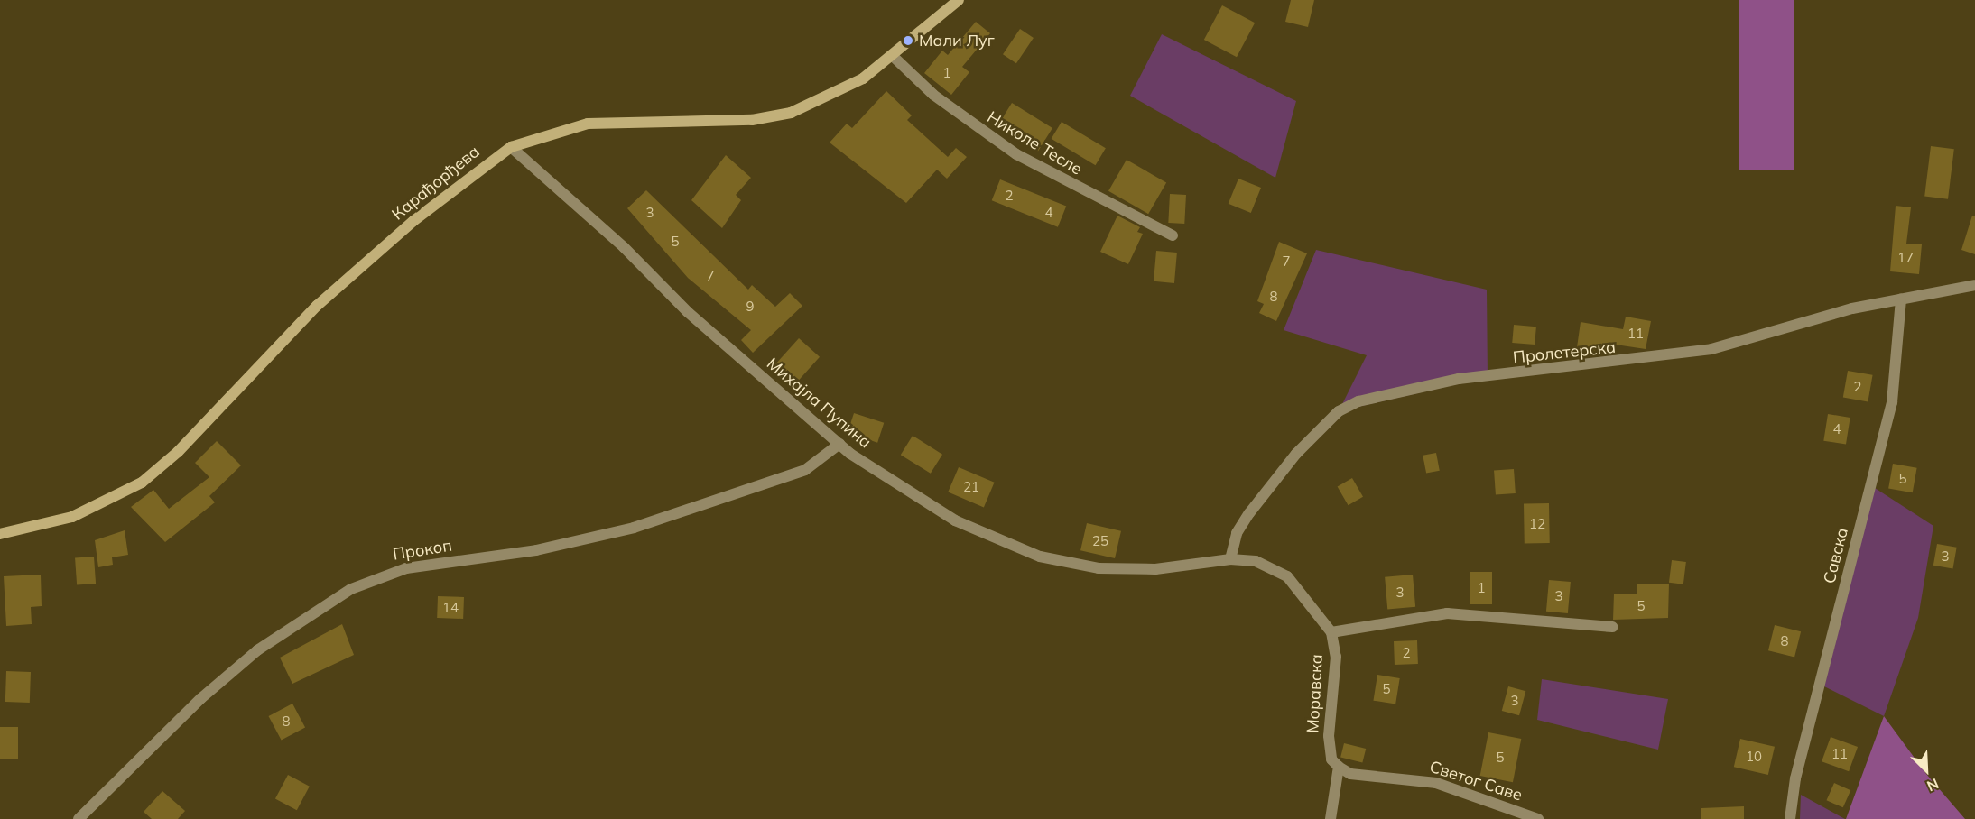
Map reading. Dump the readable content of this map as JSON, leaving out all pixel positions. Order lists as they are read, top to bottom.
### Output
{
  "streets": {
    "street": [
      "Николе Тесле",
      "Карађорђева",
      "Пролетерска",
      "Михајла Пупина",
      "Прокоп",
      "Савска",
      "Моравска",
      "Светог Саве"
    ]
  },
  "crossings": [
    ["Николе Тесле", "Карађорђева"],
    ["Карађорђева", "Михајла Пупина"],
    ["Пролетерска", "Михајла Пупина"],
    ["Пролетерска", "Савска"],
    ["Пролетерска", "Моравска"],
    ["Михајла Пупина", "Прокоп"],
    ["Михајла Пупина", "Моравска"],
    ["Моравска", "Светог Саве"]
  ],
  "places": ["Мали Луг"],
  "house_numbers": [
    "1",
    "2",
    "3",
    "4",
    "5",
    "17",
    "7",
    "7",
    "8",
    "9",
    "11",
    "2",
    "4",
    "5",
    "21",
    "12",
    "25",
    "3",
    "1",
    "3",
    "3",
    "5",
    "14",
    "8",
    "2",
    "5",
    "3",
    "8",
    "11",
    "10",
    "5"
  ],
  "north": "bottom right"
}
